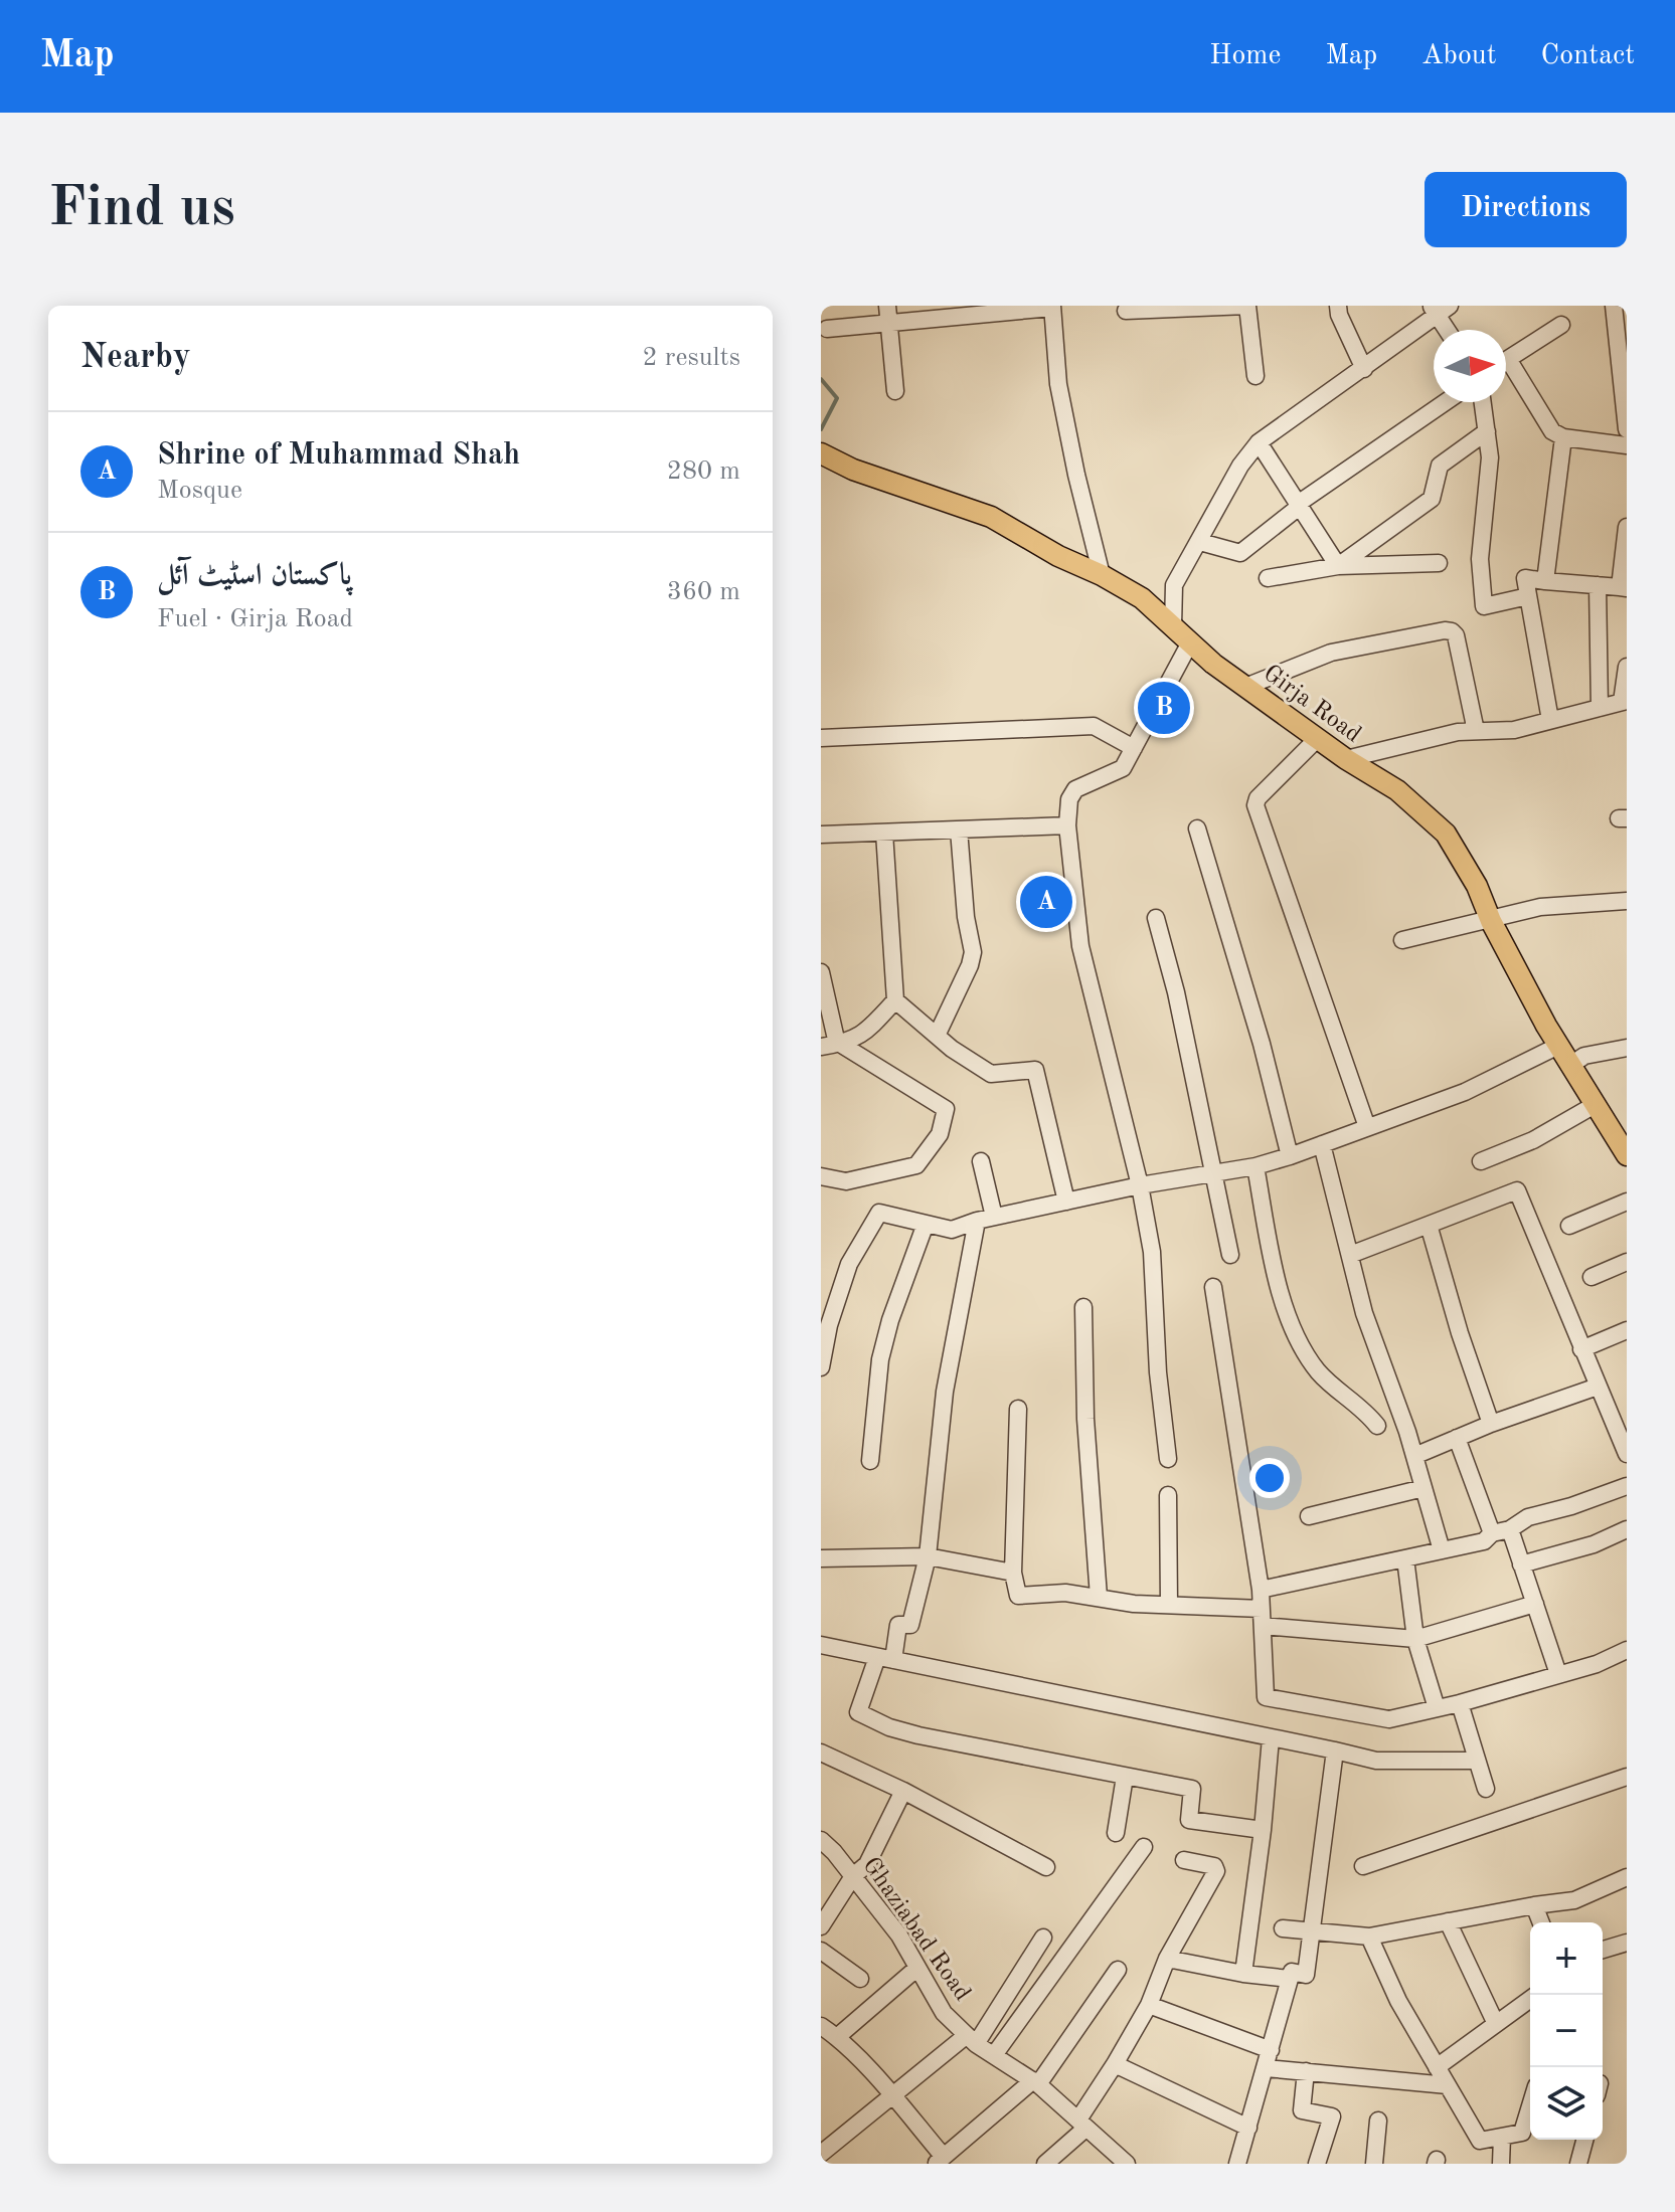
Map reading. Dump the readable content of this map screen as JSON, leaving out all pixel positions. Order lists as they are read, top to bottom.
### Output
{
  "streets": {
    "main road": ["Girja Road"],
    "street": ["Ghaziabad Road"]
  },
  "north": "right",
  "page": {
    "header": "Map",
    "nav": [
      "Home",
      "Map",
      "About",
      "Contact"
    ],
    "buttons": "Directions",
    "title": "Find us",
    "heading": ["Nearby", "2 results"],
    "list": [
      {
        "mark": "A",
        "name": "Shrine of Muhammad Shah",
        "note": "Mosque",
        "value": "280 m"
      },
      {
        "mark": "B",
        "name": "پاکستان اسٹیٹ آئل",
        "note": "Fuel · Girja Road",
        "value": "360 m"
      }
    ],
    "pins": ["B", "A"],
    "map_buttons": ["+", "−"]
  }
}
